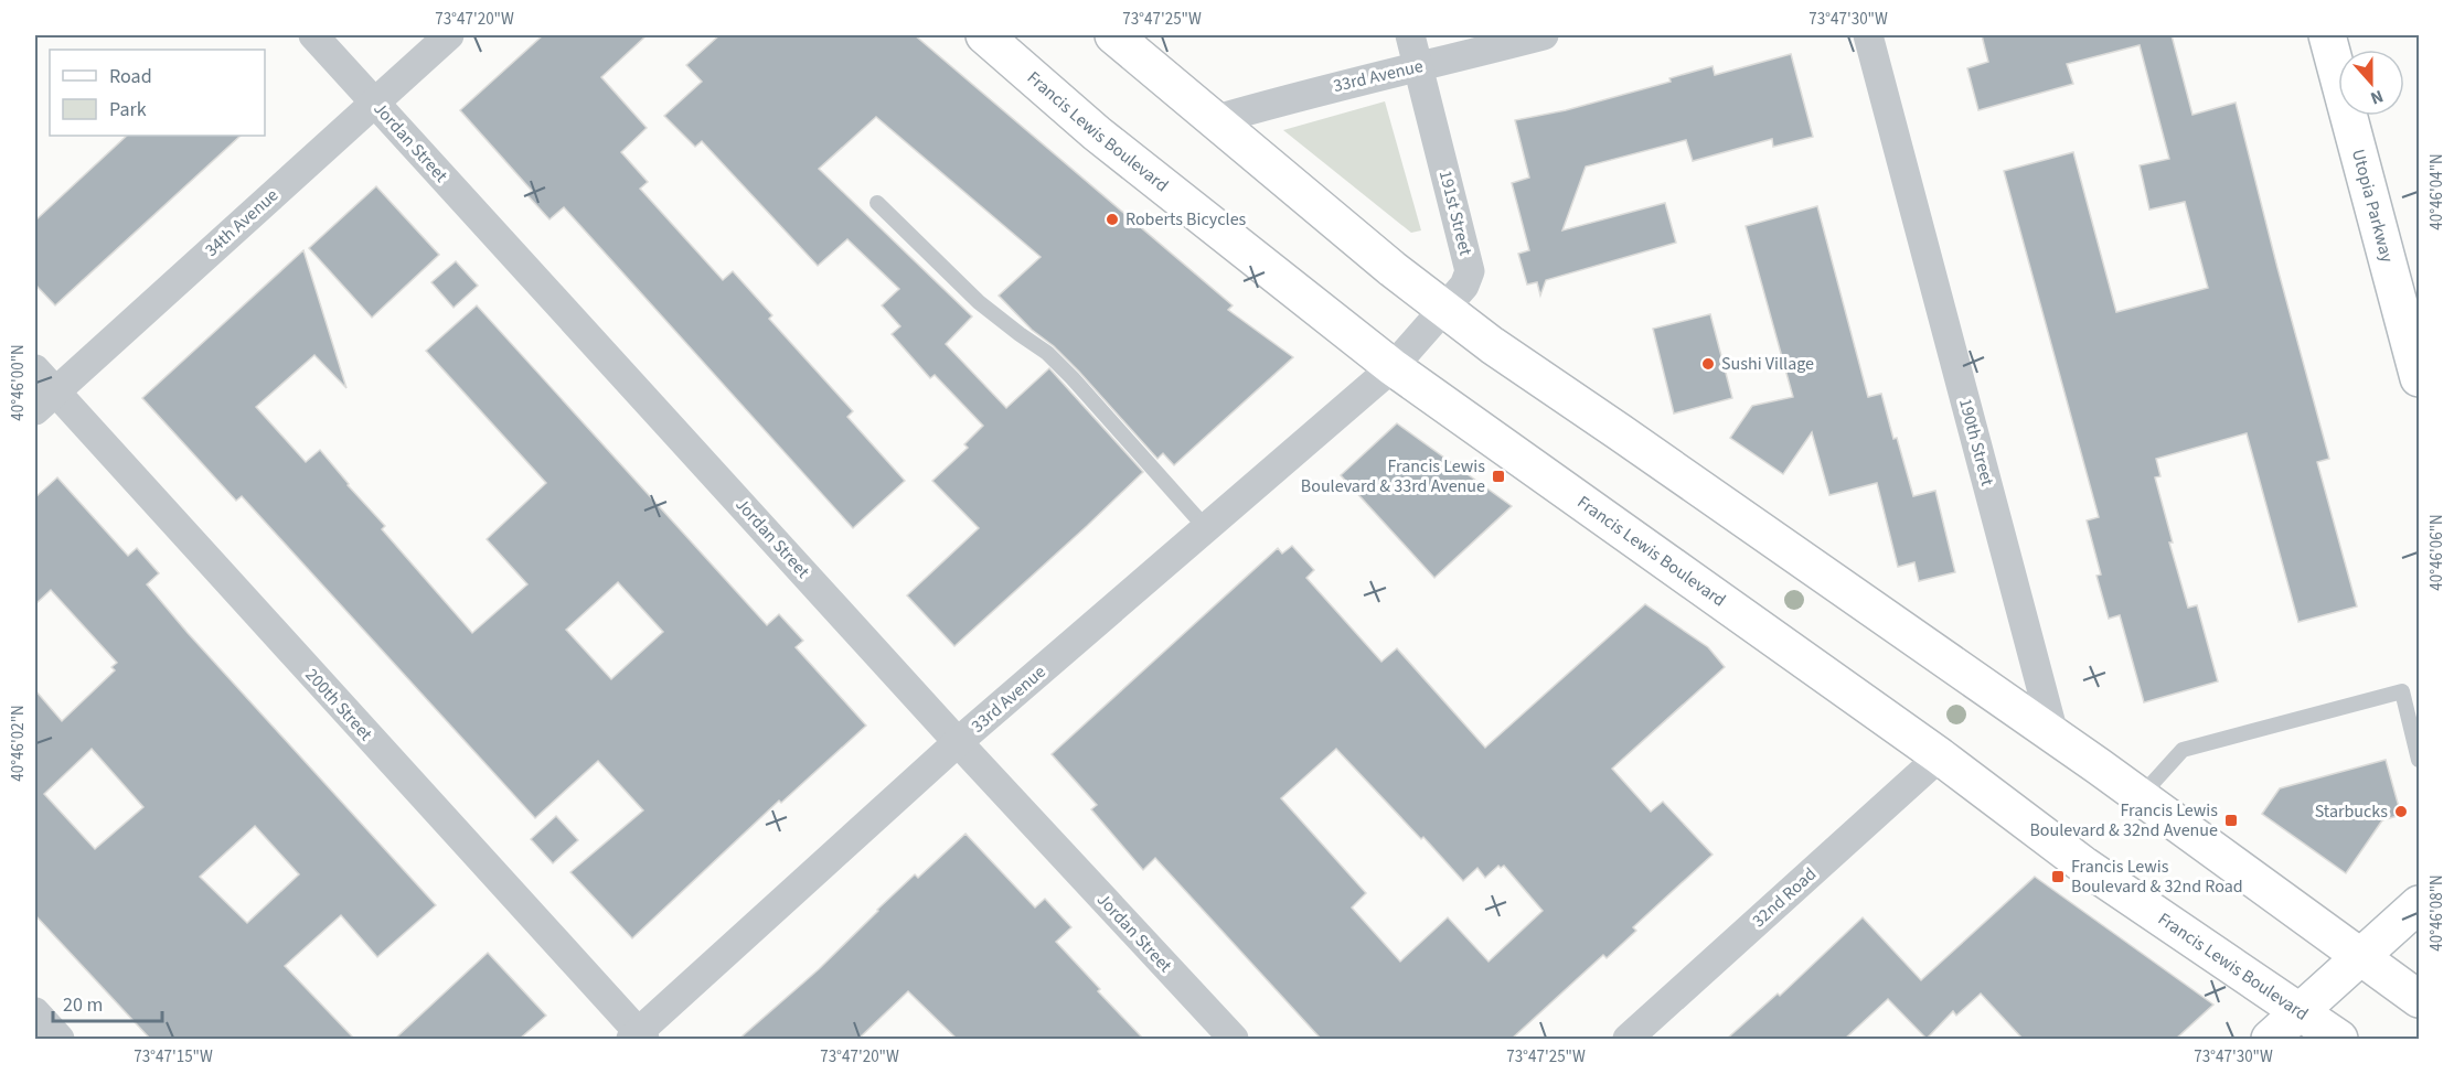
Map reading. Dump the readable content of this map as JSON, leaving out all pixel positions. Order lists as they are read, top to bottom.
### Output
{
  "streets": {
    "main road": ["Francis Lewis Boulevard", "Utopia Parkway"],
    "street": [
      "33rd Avenue",
      "Jordan Street",
      "191st Street",
      "34th Avenue",
      "190th Street",
      "200th Street",
      "32nd Road"
    ]
  },
  "crossings": [
    ["33rd Avenue", "Francis Lewis Boulevard"],
    ["33rd Avenue", "Jordan Street"],
    ["33rd Avenue", "191st Street"],
    ["33rd Avenue", "200th Street"],
    ["Francis Lewis Boulevard", "191st Street"],
    ["Francis Lewis Boulevard", "32nd Road"],
    ["Jordan Street", "34th Avenue"],
    ["34th Avenue", "200th Street"]
  ],
  "places": {
    "other": ["Roberts Bicycles", "Sushi Village", "Starbucks"],
    "transit": ["Francis Lewis Boulevard & 33rd Avenue", "Francis Lewis Boulevard & 32nd Avenue", "Francis Lewis Boulevard & 32nd Road"]
  },
  "legend": ["Road", "Park"],
  "scale_bar": "20 m",
  "north": "bottom",
  "coordinates": [
    "73°47'20\"W",
    "73°47'25\"W",
    "73°47'30\"W",
    "40°46'04\"N",
    "40°46'00\"N",
    "40°46'06\"N",
    "40°46'02\"N",
    "40°46'08\"N",
    "73°47'15\"W"
  ]
}
